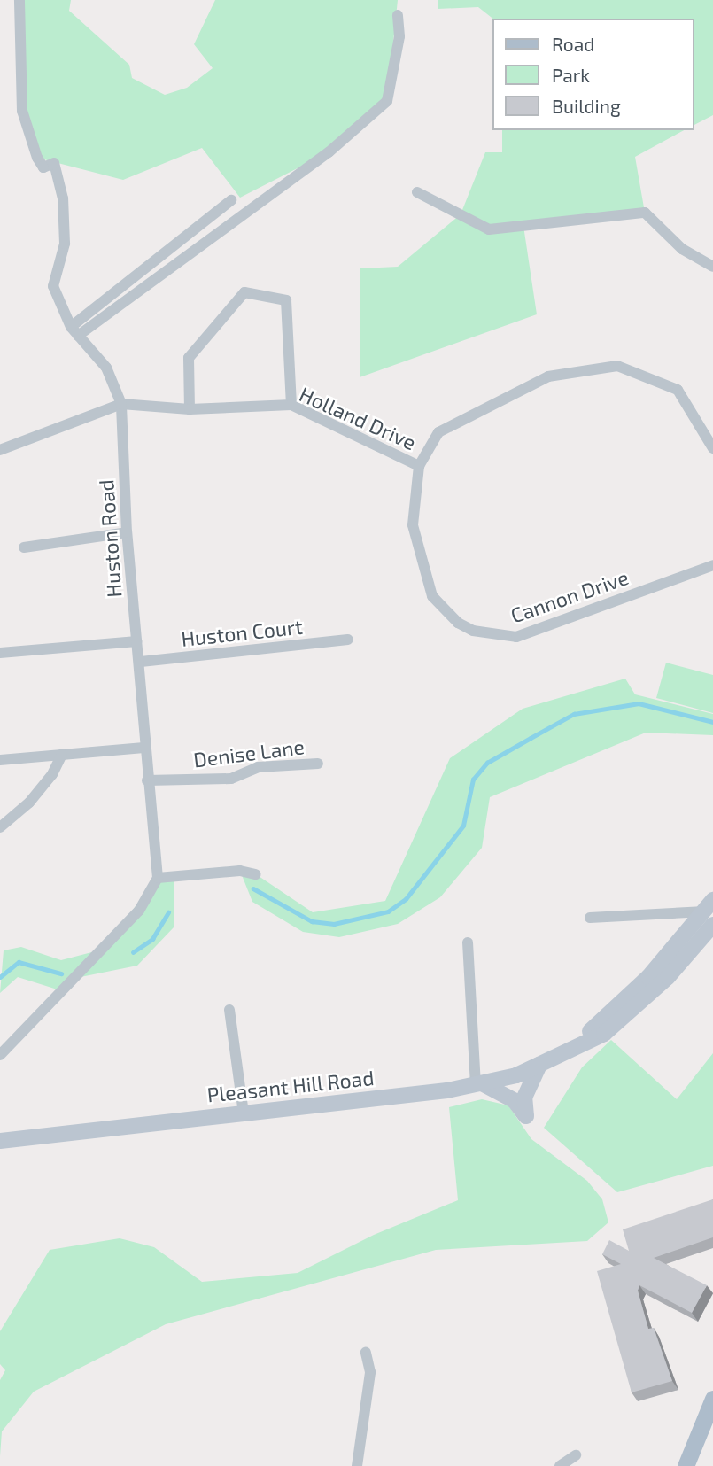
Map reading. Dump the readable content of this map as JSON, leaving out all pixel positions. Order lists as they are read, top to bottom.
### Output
{
  "streets": {
    "main road": ["Pleasant Hill Road"],
    "street": [
      "Holland Drive",
      "Huston Road",
      "Cannon Drive",
      "Huston Court",
      "Denise Lane"
    ]
  },
  "crossings": [
    ["Holland Drive", "Huston Road"],
    ["Holland Drive", "Cannon Drive"],
    ["Huston Road", "Huston Court"],
    ["Huston Road", "Denise Lane"]
  ],
  "legend": ["Road", "Park", "Building"]
}
